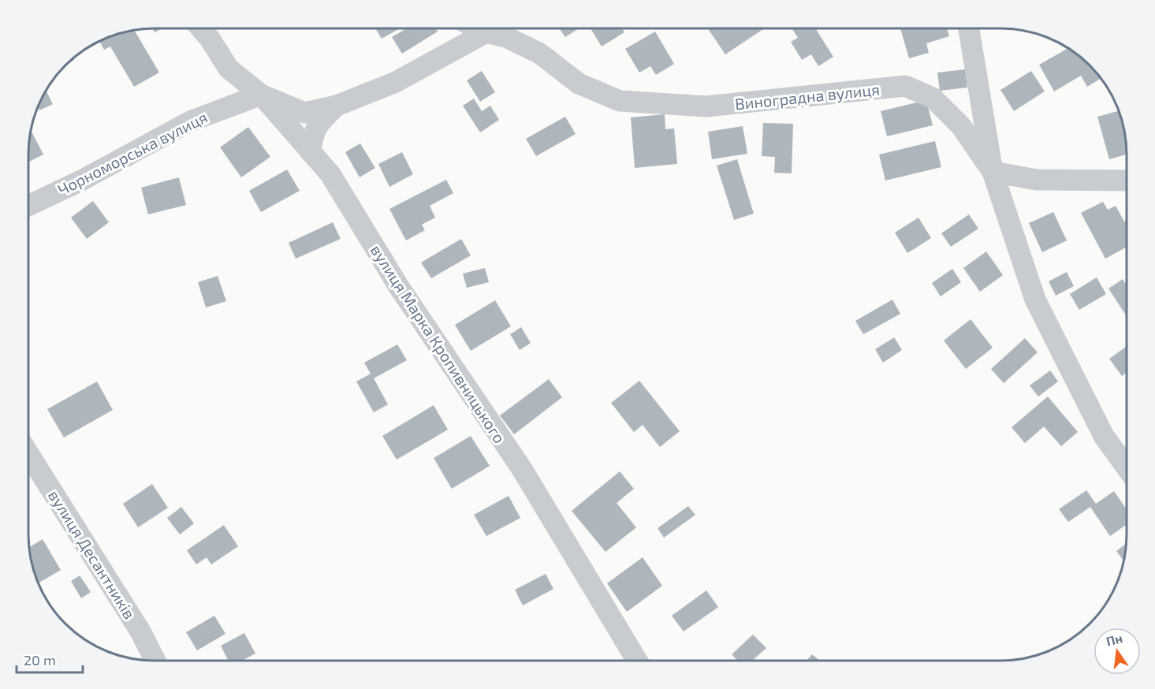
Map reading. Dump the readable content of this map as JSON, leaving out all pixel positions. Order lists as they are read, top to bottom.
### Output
{
  "streets": {
    "street": [
      "Виноградна вулиця",
      "Чорноморська вулиця",
      "вулиця Марка Кропивницького",
      "вулиця Десантників"
    ]
  },
  "crossings": [
    ["Чорноморська вулиця", "вулиця Марка Кропивницького"]
  ],
  "scale_bar": "20 m",
  "north": "top"
}
